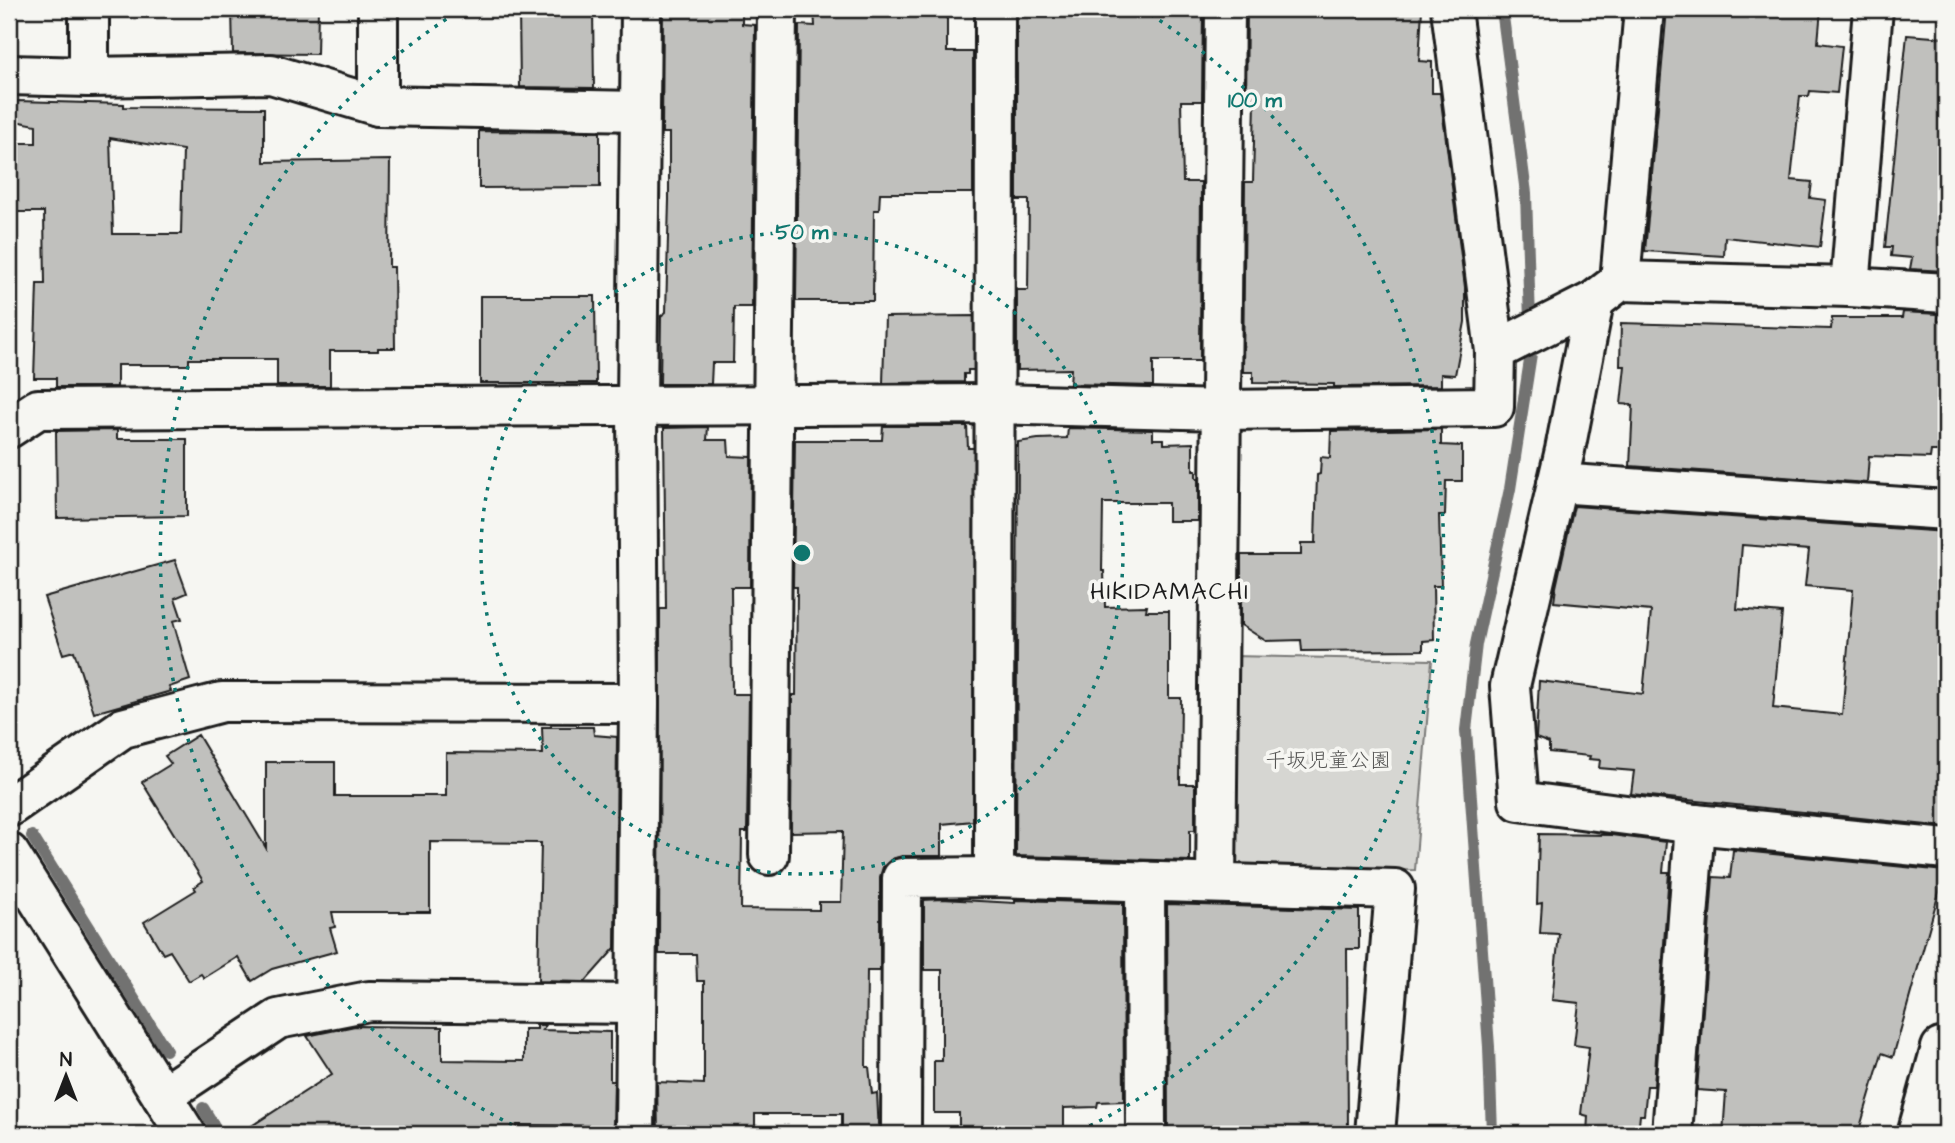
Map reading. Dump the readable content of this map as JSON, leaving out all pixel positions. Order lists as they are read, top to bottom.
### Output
{
  "districts": ["HIKIDAMACHI"],
  "parks": ["千坂児童公園"],
  "north": "top",
  "rings": ["100 m", "50 m"]
}
